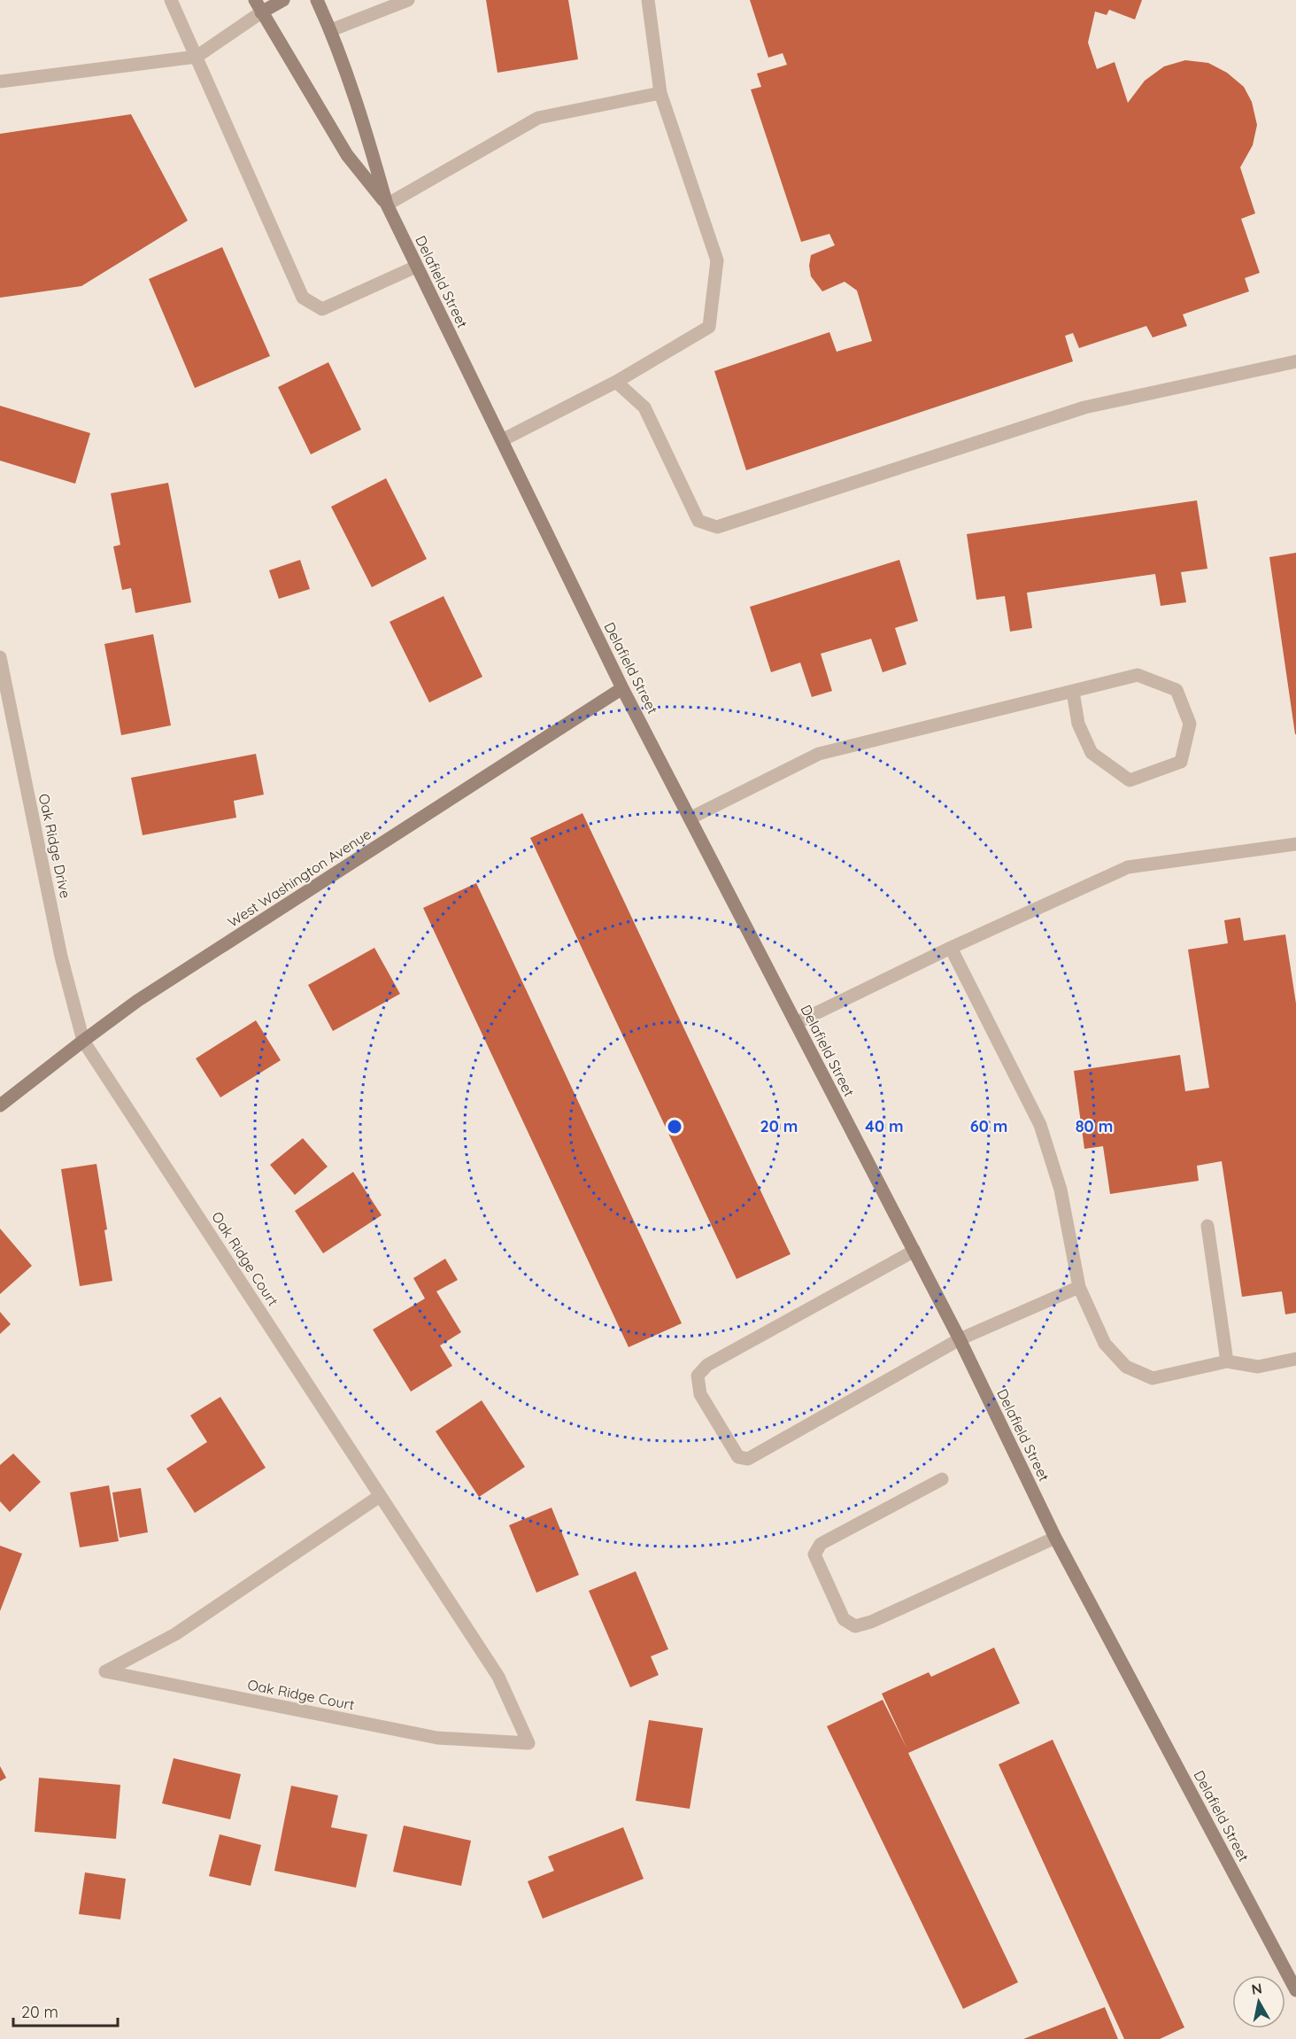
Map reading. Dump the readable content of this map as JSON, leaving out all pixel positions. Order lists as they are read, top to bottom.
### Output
{
  "streets": {
    "street": [
      "Delafield Street",
      "Oak Ridge Drive",
      "West Washington Avenue",
      "Oak Ridge Court"
    ]
  },
  "crossings": [
    ["Delafield Street", "West Washington Avenue"],
    ["Oak Ridge Drive", "West Washington Avenue"],
    ["Oak Ridge Drive", "Oak Ridge Court"],
    ["West Washington Avenue", "Oak Ridge Court"]
  ],
  "scale_bar": "20 m",
  "north": "top",
  "rings": [
    "20 m",
    "40 m",
    "60 m",
    "80 m"
  ]
}
